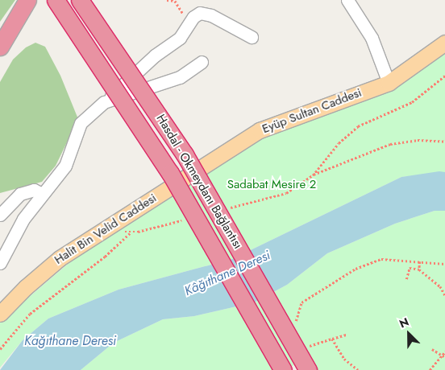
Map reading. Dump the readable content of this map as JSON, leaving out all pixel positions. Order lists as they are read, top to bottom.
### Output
{
  "streets": {
    "highway": ["Hasdal - Okmeydanı Bağlantısı"],
    "main road": ["Eyüp Sultan Caddesi", "Halit Bin Velid Caddesi"]
  },
  "crossings": [
    ["Eyüp Sultan Caddesi", "Halit Bin Velid Caddesi"]
  ],
  "water": ["Kâğıthane Deresi", "Kağıthane Deresi"],
  "parks": ["Sadabat Mesire 2"],
  "north": "top left"
}
